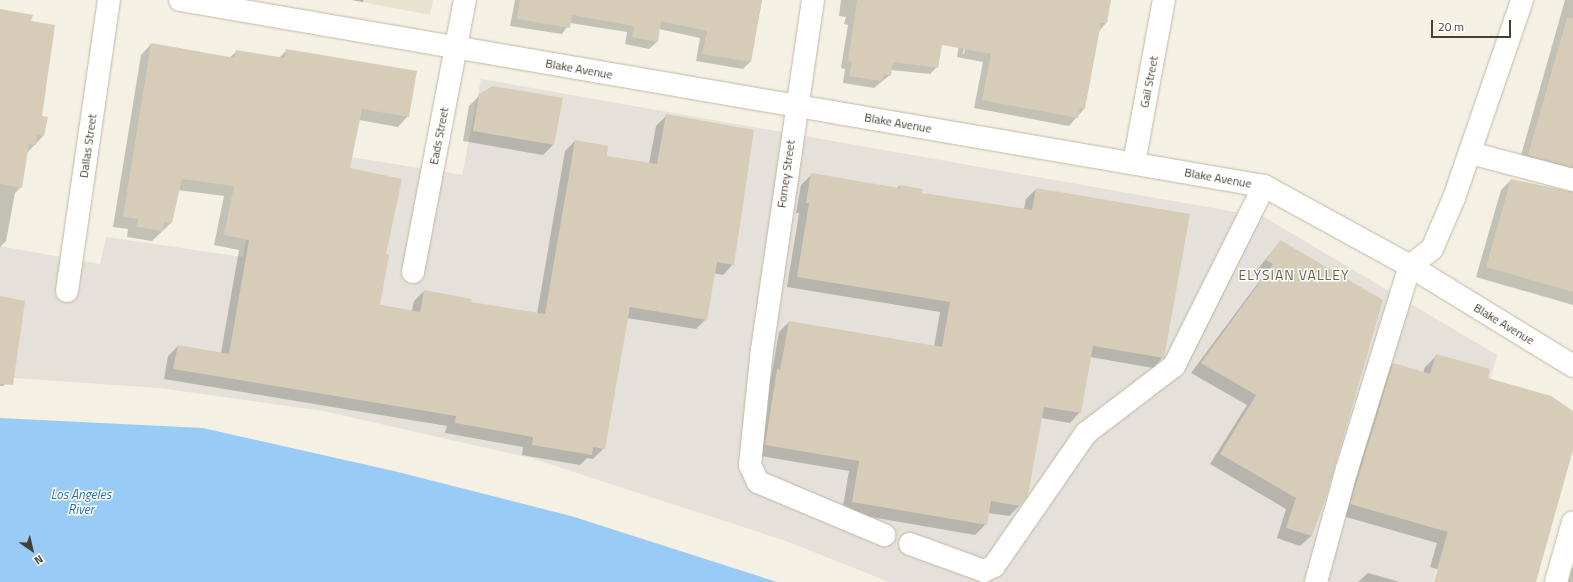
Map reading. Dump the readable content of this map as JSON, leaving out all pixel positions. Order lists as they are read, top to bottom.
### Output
{
  "streets": {
    "street": [
      "Blake Avenue",
      "Gail Street",
      "Eads Street",
      "Dallas Street",
      "Forney Street"
    ]
  },
  "crossings": [
    ["Blake Avenue", "Gail Street"],
    ["Blake Avenue", "Eads Street"],
    ["Blake Avenue", "Forney Street"]
  ],
  "districts": ["ELYSIAN VALLEY"],
  "water": ["Los Angeles River"],
  "scale_bar": "20 m",
  "north": "bottom right"
}
